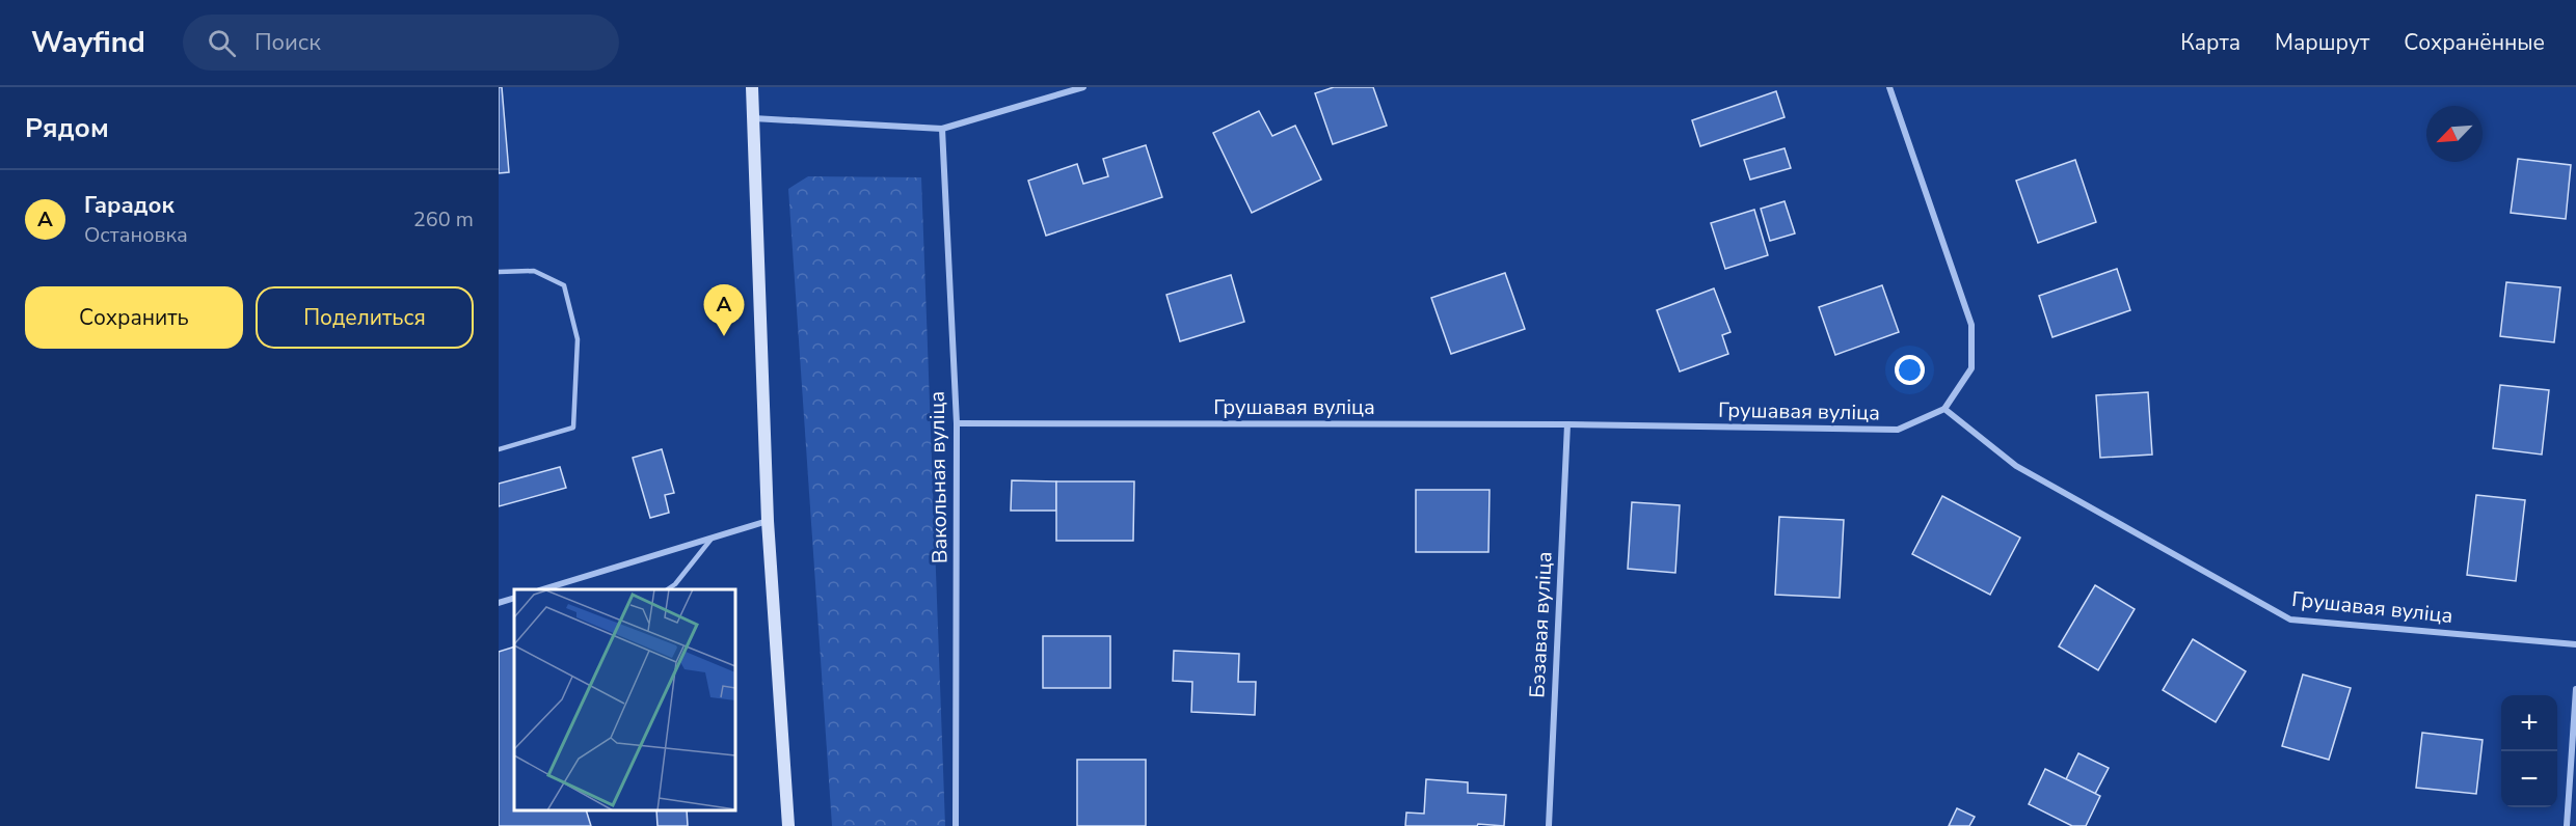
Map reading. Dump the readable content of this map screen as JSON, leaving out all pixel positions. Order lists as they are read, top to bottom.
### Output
{
  "streets": {
    "street": ["Грушавая вуліца", "Вакольная вуліца", "Бэзавая вуліца"]
  },
  "crossings": [
    ["Грушавая вуліца", "Вакольная вуліца"],
    ["Грушавая вуліца", "Бэзавая вуліца"]
  ],
  "north": "bottom left",
  "page": {
    "header": "Wayfind",
    "search": "Поиск",
    "nav": ["Карта", "Маршрут", "Сохранённые"],
    "heading": "Рядом",
    "list": [
      {
        "mark": "A",
        "name": "Гарадок",
        "note": "Остановка",
        "value": "260 m"
      }
    ],
    "buttons": ["Сохранить", "Поделиться"],
    "pins": "A",
    "map_buttons": ["+", "−"]
  }
}
